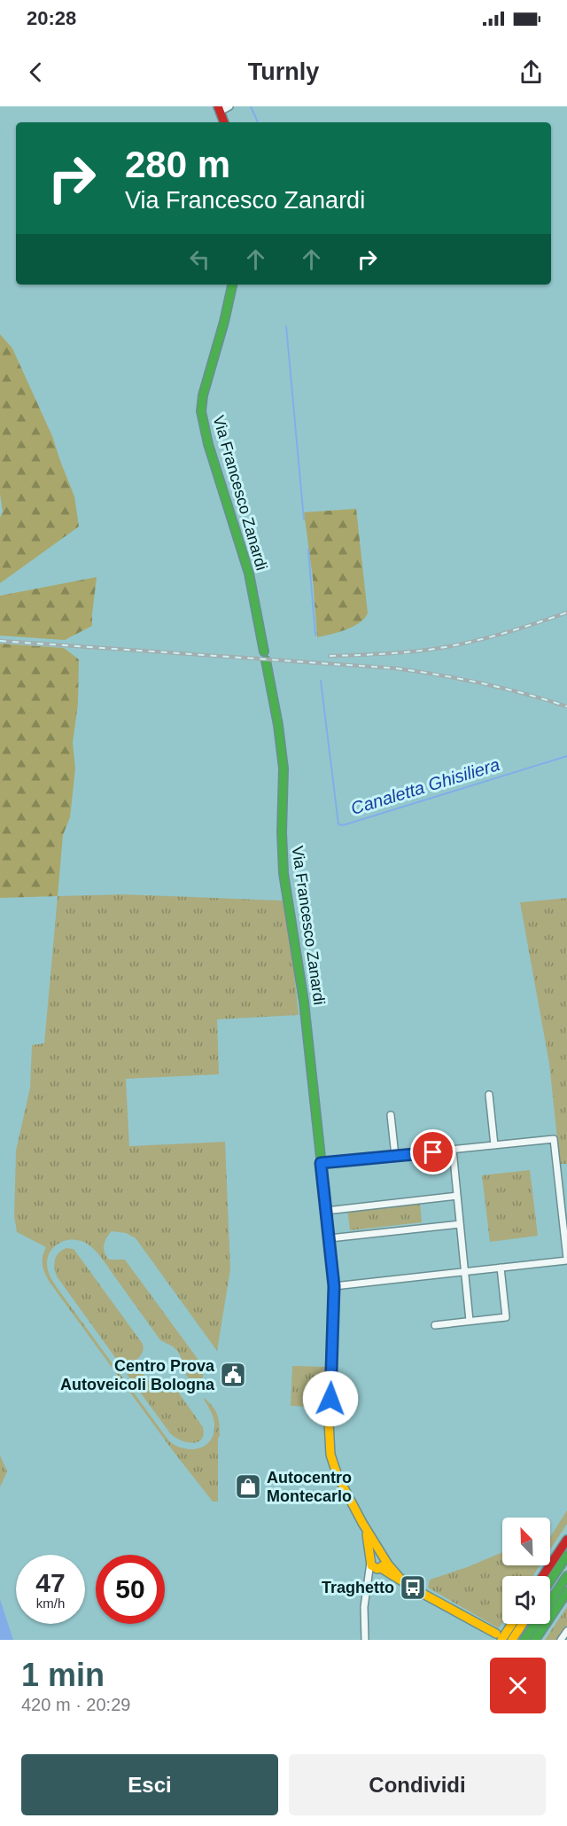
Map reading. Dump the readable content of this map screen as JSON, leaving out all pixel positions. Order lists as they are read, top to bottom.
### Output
{
  "streets": {
    "main road": ["Via Francesco Zanardi"]
  },
  "water": ["Canaletta Ghisiliera"],
  "places": {
    "public building": ["Centro Prova Autoveicoli Bologna"],
    "shop": ["Autocentro Montecarlo"],
    "bus stop": ["Traghetto"]
  },
  "north": "top left",
  "page": {
    "status": "20:28",
    "header": "Turnly",
    "turn": ["280 m", "Via Francesco Zanardi"],
    "speed": "47 km/h",
    "limit": "50",
    "heading": ["1 min", "420 m · 20:29"],
    "buttons": ["Esci", "Condividi"]
  }
}
